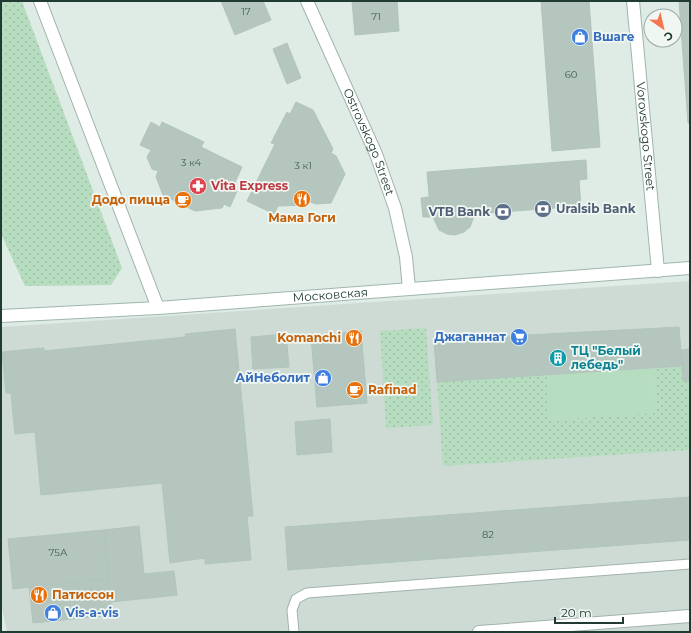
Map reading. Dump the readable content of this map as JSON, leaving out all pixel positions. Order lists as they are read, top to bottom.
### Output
{
  "streets": {
    "street": ["Vorovskogo Street", "Ostrovskogo Street", "Московская"]
  },
  "crossings": [
    ["Vorovskogo Street", "Московская"],
    ["Ostrovskogo Street", "Московская"]
  ],
  "places": {
    "shop": ["Вшаге", "АйНеболит", "Vis-a-vis"],
    "pharmacy": ["Vita Express"],
    "restaurant": ["Мама Гоги", "Komanchi", "Патиссон"],
    "cafe": ["Додо пицца", "Rafinad"],
    "bank": ["Uralsib Bank", "VTB Bank"],
    "supermarket": ["Джаганнат"],
    "building": ["ТЦ \"Белый лебедь\""]
  },
  "house_numbers": [
    "17",
    "71",
    "60",
    "3 к4",
    "3 к1",
    "82",
    "75А"
  ],
  "scale_bar": "20 m",
  "north": "bottom right"
}
